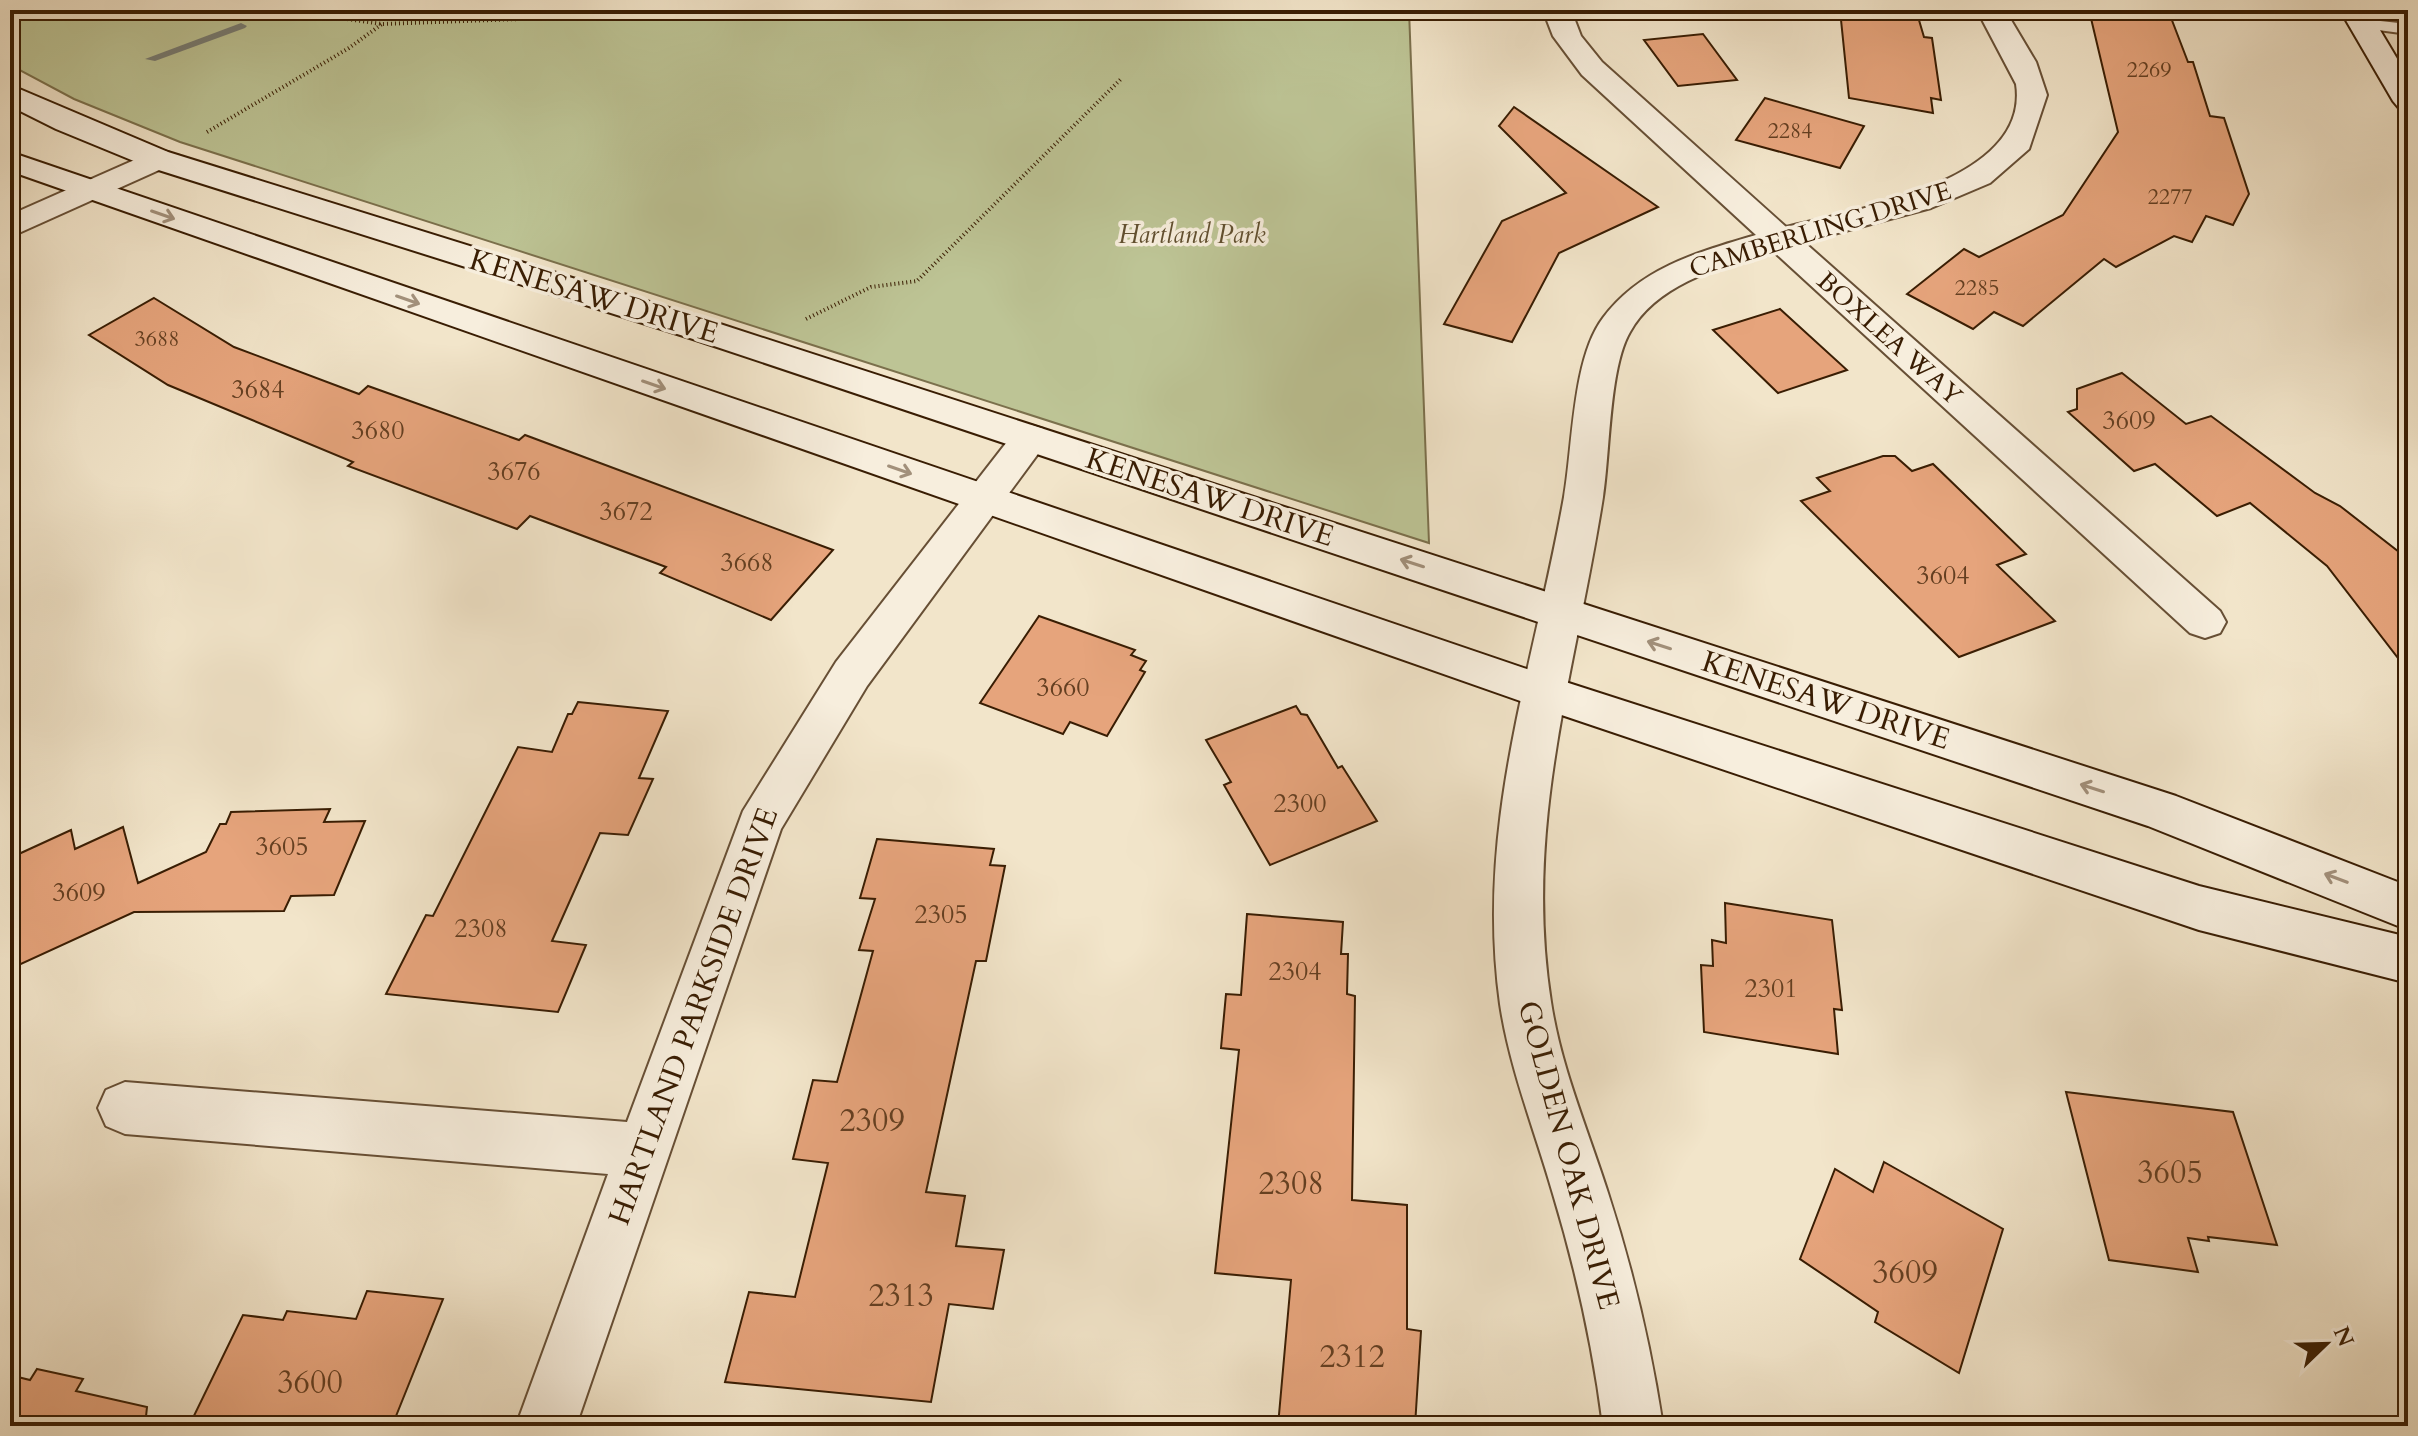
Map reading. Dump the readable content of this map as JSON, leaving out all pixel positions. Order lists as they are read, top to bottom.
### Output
{
  "streets": {
    "street": [
      "CAMBERLING DRIVE",
      "KENESAW DRIVE",
      "BOXLEA WAY",
      "HARTLAND PARKSIDE DRIVE",
      "GOLDEN OAK DRIVE"
    ]
  },
  "crossings": [
    ["CAMBERLING DRIVE", "KENESAW DRIVE"],
    ["CAMBERLING DRIVE", "BOXLEA WAY"],
    ["CAMBERLING DRIVE", "GOLDEN OAK DRIVE"],
    ["KENESAW DRIVE", "HARTLAND PARKSIDE DRIVE"],
    ["KENESAW DRIVE", "GOLDEN OAK DRIVE"]
  ],
  "parks": ["Hartland Park"],
  "house_numbers": [
    "2269",
    "2284",
    "2277",
    "2285",
    "3688",
    "3684",
    "3609",
    "3680",
    "3676",
    "3672",
    "3668",
    "3604",
    "3660",
    "2300",
    "3605",
    "3609",
    "2305",
    "2308",
    "2304",
    "2301",
    "2309",
    "3605",
    "2308",
    "3609",
    "2313",
    "2312",
    "3600"
  ],
  "north": "top right"
}
